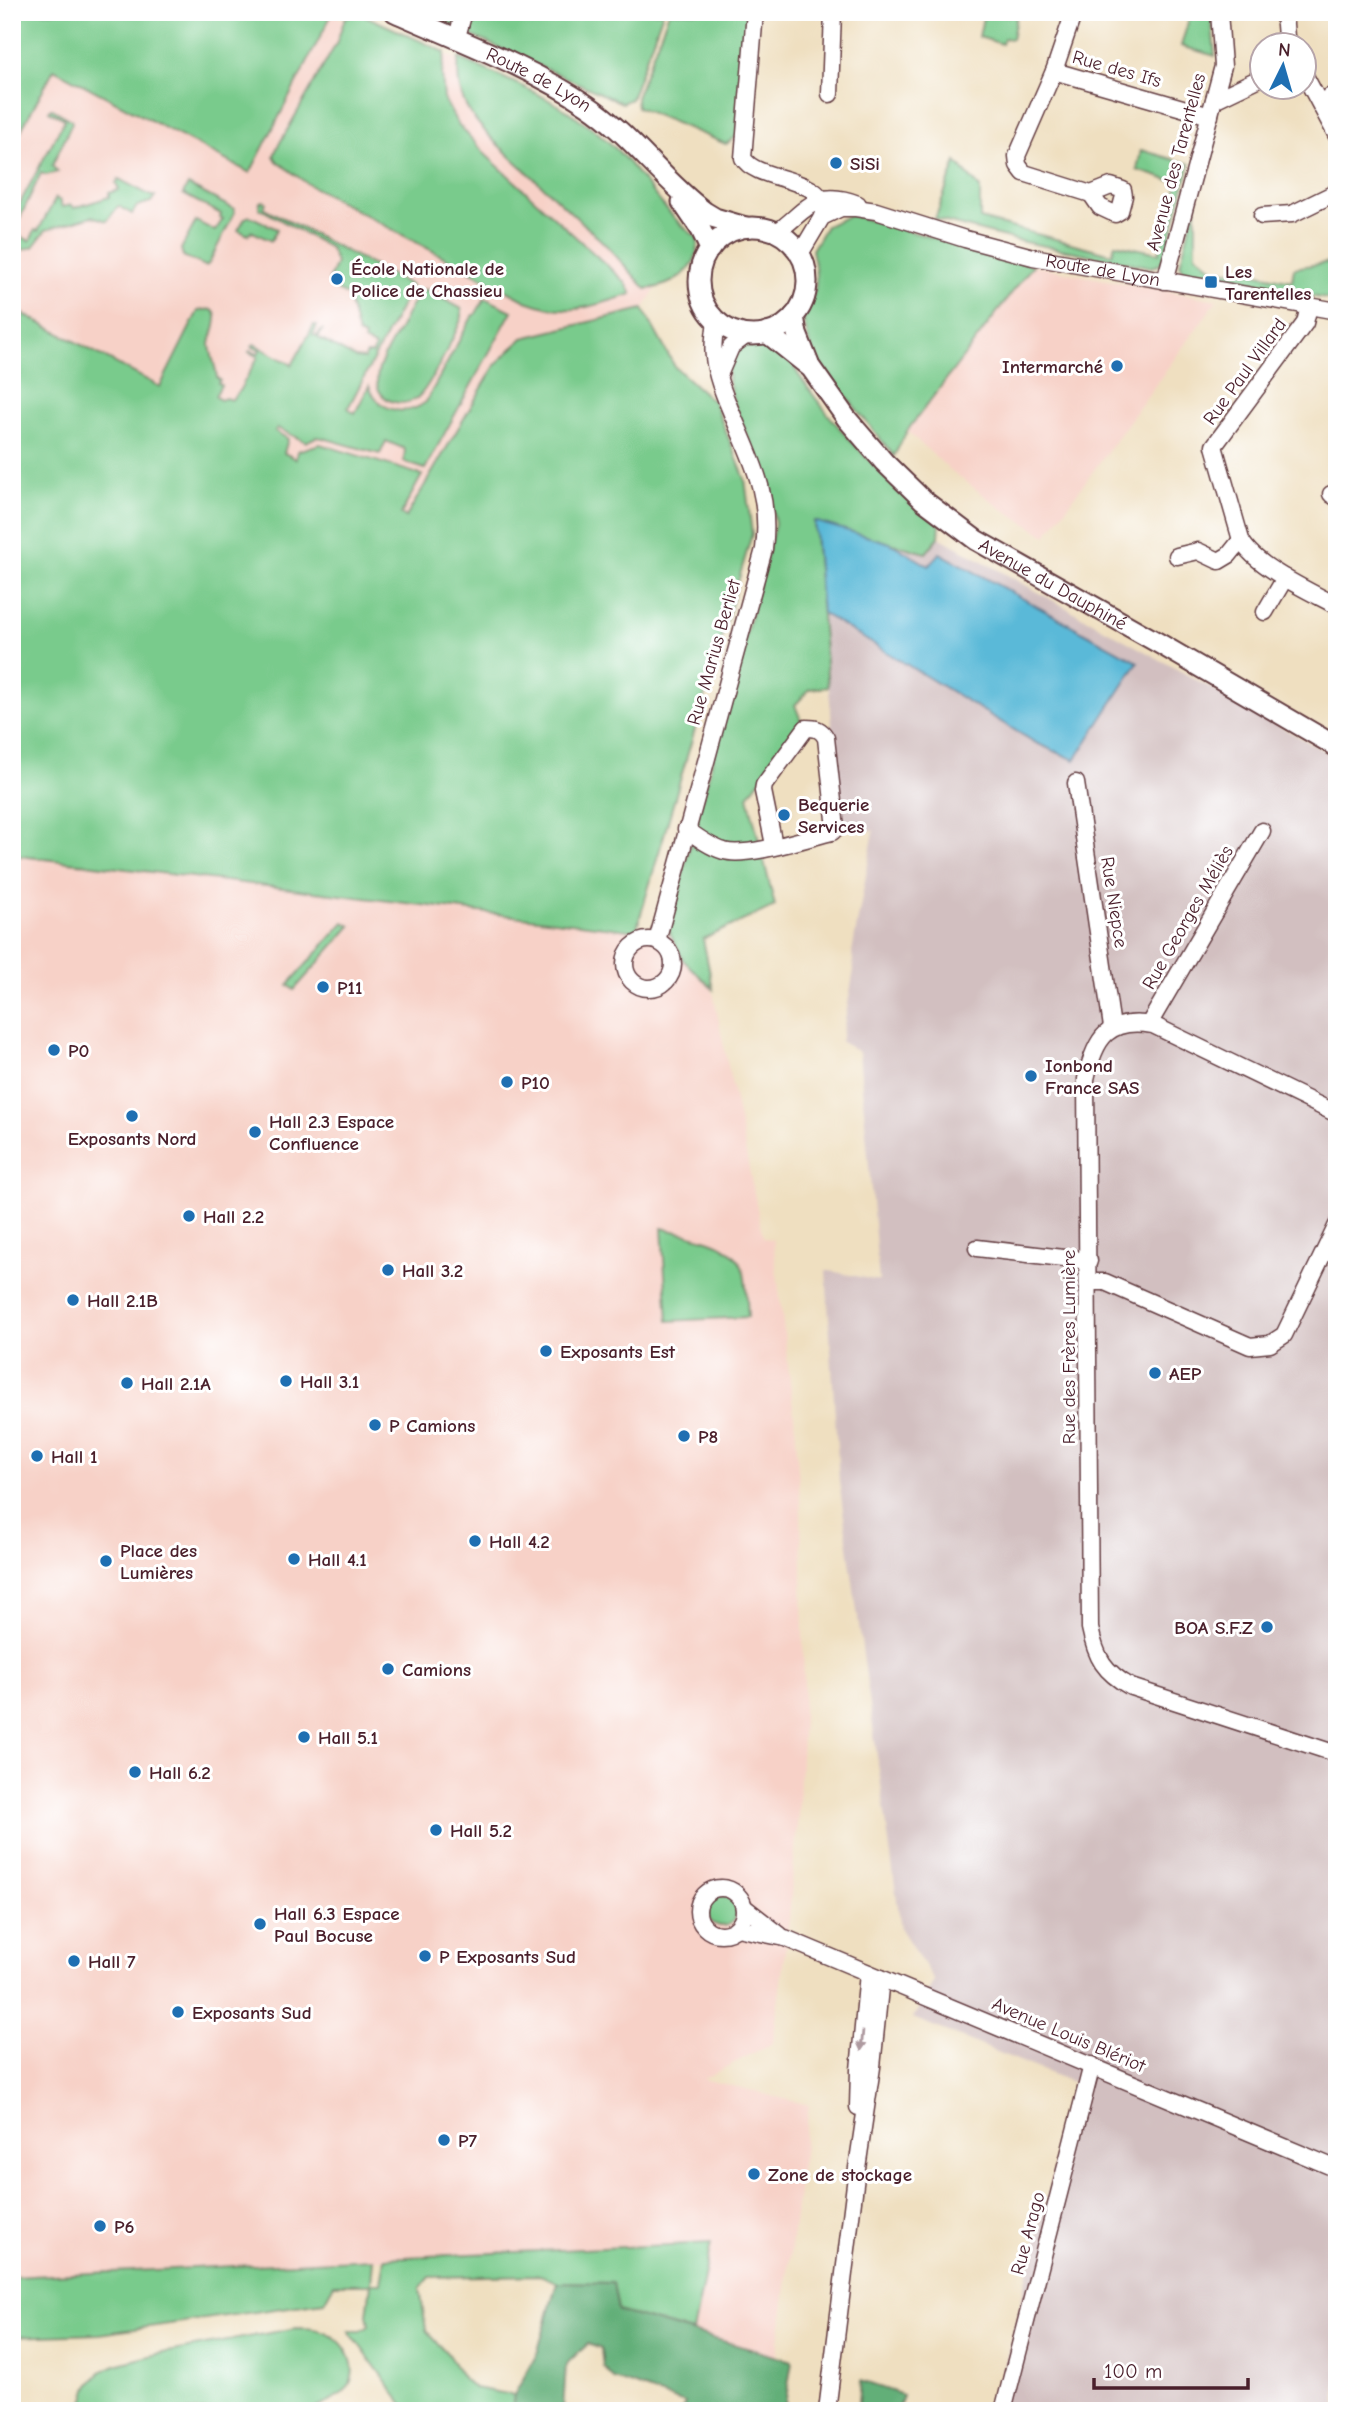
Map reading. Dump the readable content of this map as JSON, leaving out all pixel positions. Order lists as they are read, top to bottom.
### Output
{
  "streets": {
    "main road": ["Route de Lyon", "Avenue du Dauphiné"],
    "street": [
      "Rue des Ifs",
      "Avenue des Tarentelles",
      "Rue Paul Villard",
      "Rue Marius Berliet",
      "Rue Niepce",
      "Rue Georges Méliès",
      "Rue des Frères Lumière",
      "Avenue Louis Blériot",
      "Rue Arago"
    ]
  },
  "crossings": [
    ["Rue des Ifs", "Avenue des Tarentelles"],
    ["Route de Lyon", "Avenue des Tarentelles"],
    ["Route de Lyon", "Rue Paul Villard"],
    ["Route de Lyon", "Avenue du Dauphiné"],
    ["Route de Lyon", "Rue Marius Berliet"],
    ["Avenue du Dauphiné", "Rue Marius Berliet"],
    ["Rue Niepce", "Rue des Frères Lumière"],
    ["Avenue Louis Blériot", "Rue Arago"]
  ],
  "places": {
    "other": [
      "SiSi",
      "École Nationale de Police de Chassieu",
      "Intermarché",
      "Bequerie Services",
      "P11",
      "P0",
      "Ionbond France SAS",
      "P10",
      "Exposants Nord",
      "Hall 2.3 Espace Confluence",
      "Hall 2.2",
      "Hall 3.2",
      "Hall 2.1B",
      "Exposants Est",
      "AEP",
      "Hall 3.1",
      "Hall 2.1A",
      "P Camions",
      "P8",
      "Hall 1",
      "Hall 4.2",
      "Hall 4.1",
      "Place des Lumières",
      "BOA S.F.Z",
      "Camions",
      "Hall 5.1",
      "Hall 6.2",
      "Hall 5.2",
      "Hall 6.3 Espace Paul Bocuse",
      "P Exposants Sud",
      "Hall 7",
      "Exposants Sud",
      "P7",
      "Zone de stockage",
      "P6"
    ],
    "transit": ["Les Tarentelles"]
  },
  "scale_bar": "100 m",
  "north": "top"
}
